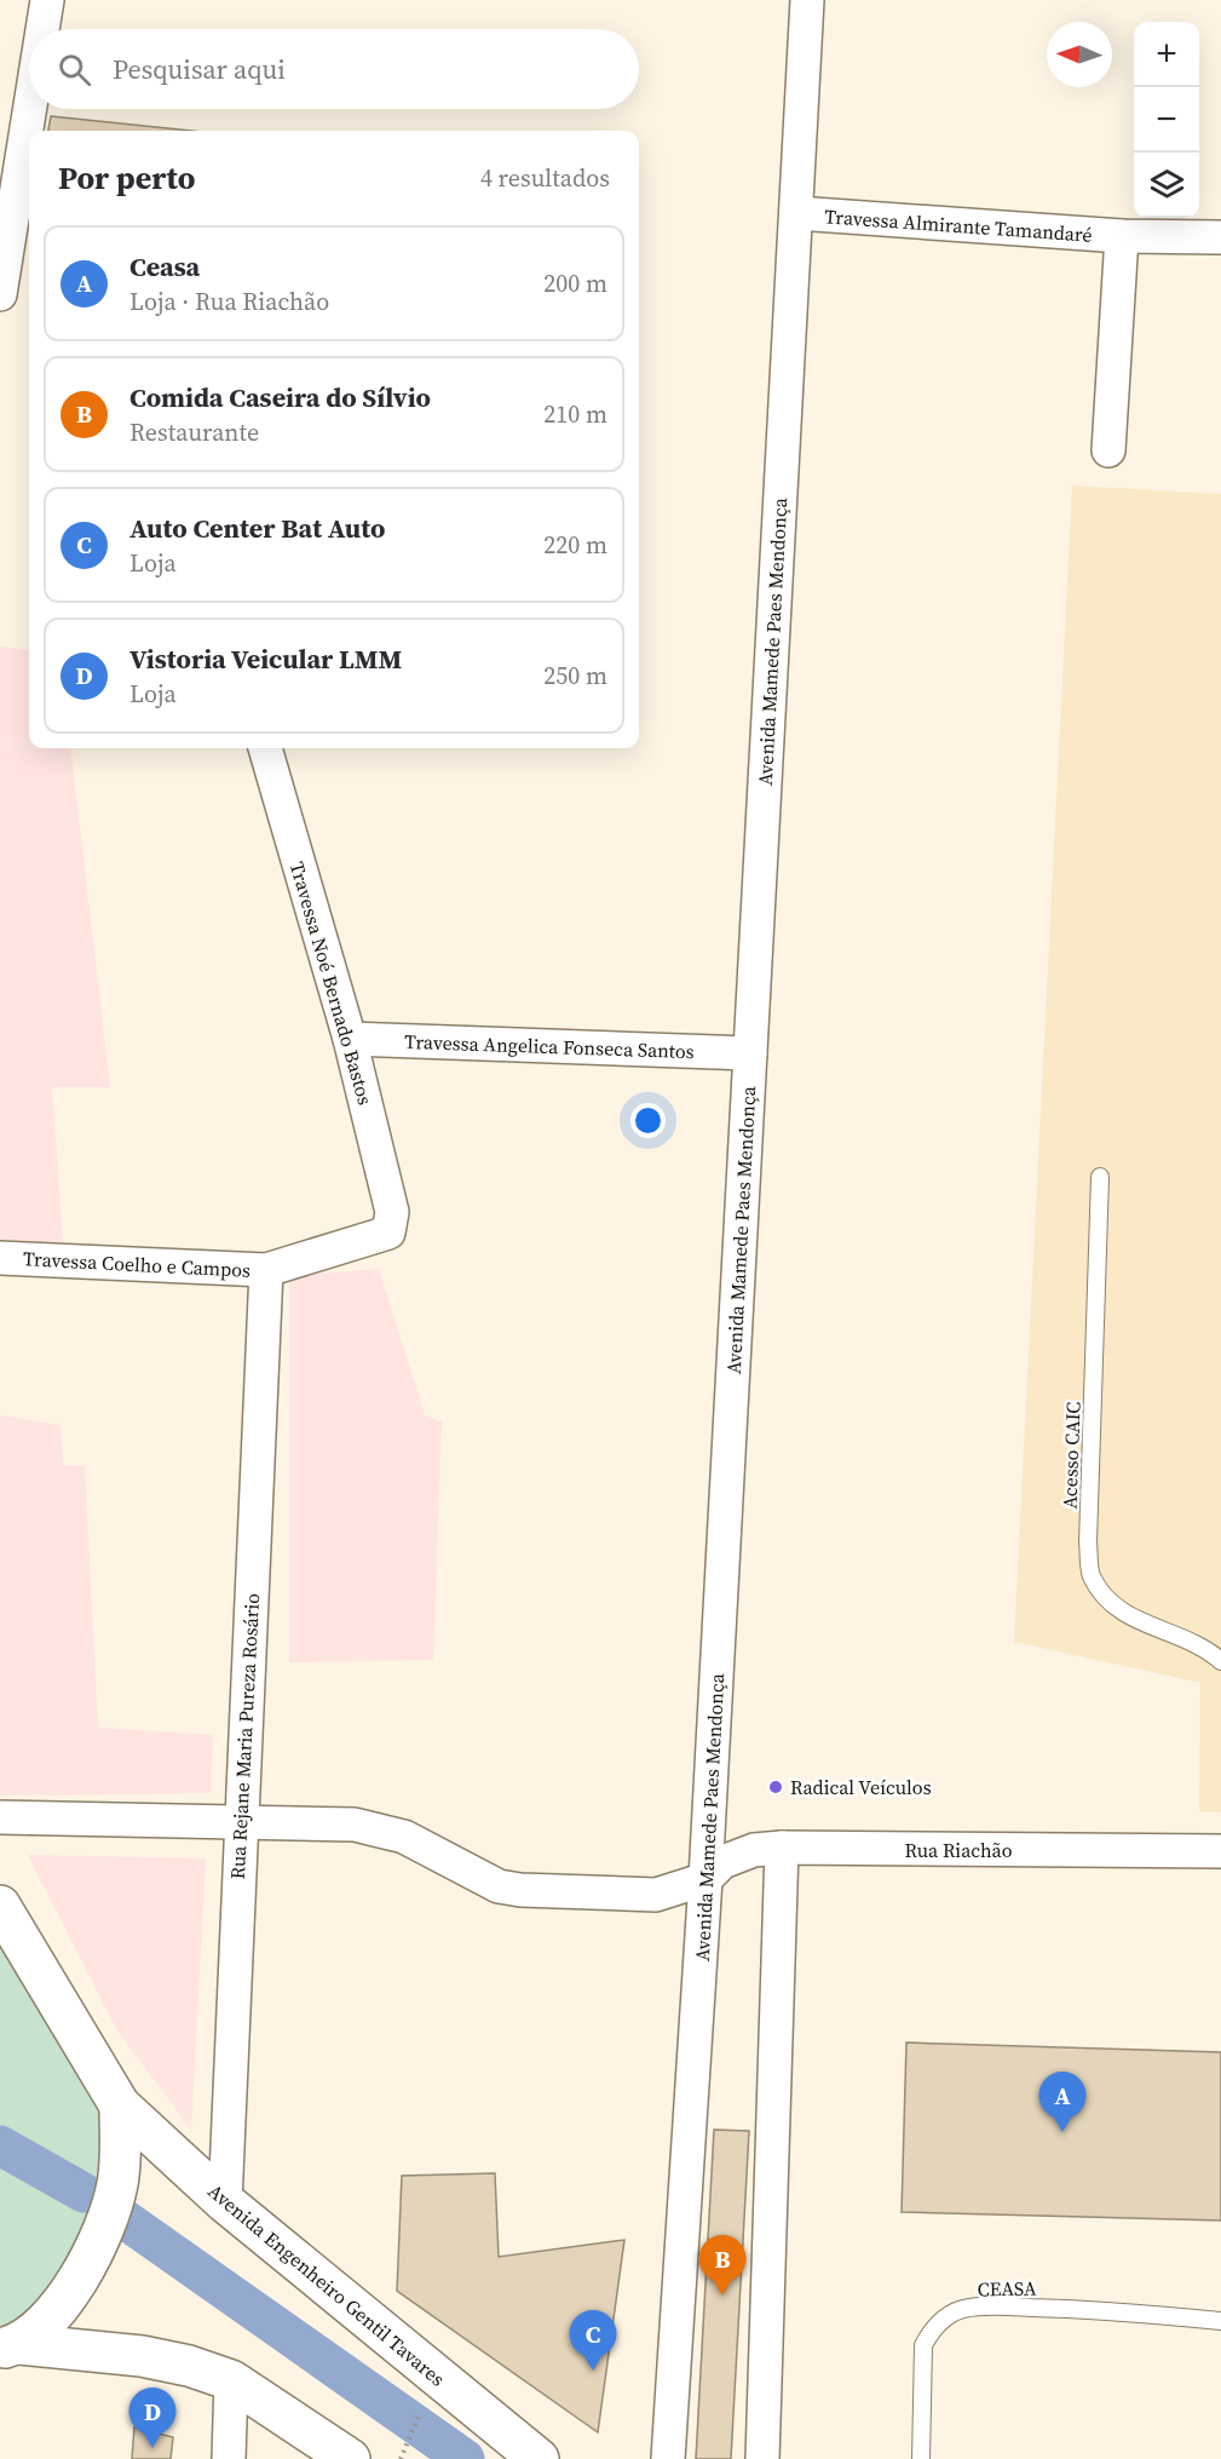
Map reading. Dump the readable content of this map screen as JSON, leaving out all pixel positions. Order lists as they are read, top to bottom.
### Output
{
  "streets": {
    "main road": ["Avenida Engenheiro Gentil Tavares"],
    "street": [
      "Travessa Almirante Tamandaré",
      "Avenida Mamede Paes Mendonça",
      "Travessa Noé Bernado Bastos",
      "Travessa Angelica Fonseca Santos",
      "Travessa Coelho e Campos",
      "Rua Rejane Maria Pureza Rosário",
      "Rua Riachão"
    ],
    "lane": ["Acesso CAIC", "CEASA"]
  },
  "crossings": [
    ["Travessa Almirante Tamandaré", "Avenida Mamede Paes Mendonça"],
    ["Avenida Mamede Paes Mendonça", "Travessa Angelica Fonseca Santos"],
    ["Avenida Mamede Paes Mendonça", "Rua Riachão"],
    ["Travessa Noé Bernado Bastos", "Travessa Angelica Fonseca Santos"],
    ["Travessa Noé Bernado Bastos", "Travessa Coelho e Campos"],
    ["Travessa Coelho e Campos", "Rua Rejane Maria Pureza Rosário"],
    ["Rua Rejane Maria Pureza Rosário", "Rua Riachão"],
    ["Rua Rejane Maria Pureza Rosário", "Avenida Engenheiro Gentil Tavares"]
  ],
  "places": ["Radical Veículos"],
  "north": "left",
  "page": {
    "map_buttons": ["+", "−"],
    "search": "Pesquisar aqui",
    "heading": ["Por perto", "4 resultados"],
    "list": [
      {
        "mark": "A",
        "name": "Ceasa",
        "note": "Loja · Rua Riachão",
        "value": "200 m"
      },
      {
        "mark": "B",
        "name": "Comida Caseira do Sílvio",
        "note": "Restaurante",
        "value": "210 m"
      },
      {
        "mark": "C",
        "name": "Auto Center Bat Auto",
        "note": "Loja",
        "value": "220 m"
      },
      {
        "mark": "D",
        "name": "Vistoria Veicular LMM",
        "note": "Loja",
        "value": "250 m"
      }
    ],
    "pins": [
      "A",
      "B",
      "C",
      "D"
    ]
  }
}
